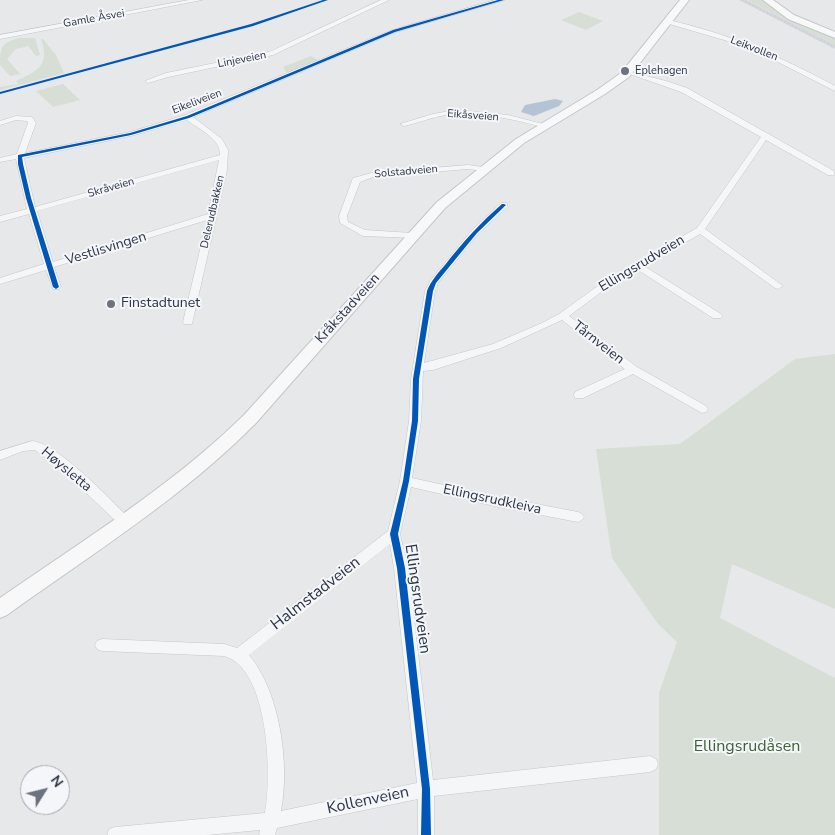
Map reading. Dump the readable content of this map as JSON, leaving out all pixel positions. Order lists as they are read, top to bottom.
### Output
{
  "streets": {
    "main road": ["Kråkstadveien"],
    "street": [
      "Gamle Åsvei",
      "Leikvollen",
      "Linjeveien",
      "Eikeliveien",
      "Eikåsveien",
      "Solstadveien",
      "Skråveien",
      "Delerudbakken",
      "Vestlisvingen",
      "Ellingsrudveien",
      "Tårnveien",
      "Høysletta",
      "Ellingsrudkleiva",
      "Halmstadveien",
      "Kollenveien"
    ]
  },
  "crossings": [
    ["Leikvollen", "Kråkstadveien"],
    ["Eikeliveien", "Delerudbakken"],
    ["Eikåsveien", "Kråkstadveien"],
    ["Solstadveien", "Kråkstadveien"],
    ["Skråveien", "Delerudbakken"],
    ["Delerudbakken", "Vestlisvingen"],
    ["Ellingsrudveien", "Tårnveien"],
    ["Ellingsrudveien", "Ellingsrudkleiva"],
    ["Ellingsrudveien", "Halmstadveien"],
    ["Ellingsrudveien", "Kollenveien"],
    ["Kråkstadveien", "Høysletta"]
  ],
  "parks": ["Ellingsrudåsen"],
  "places": ["Eplehagen", "Finstadtunet"],
  "north": "top right"
}
